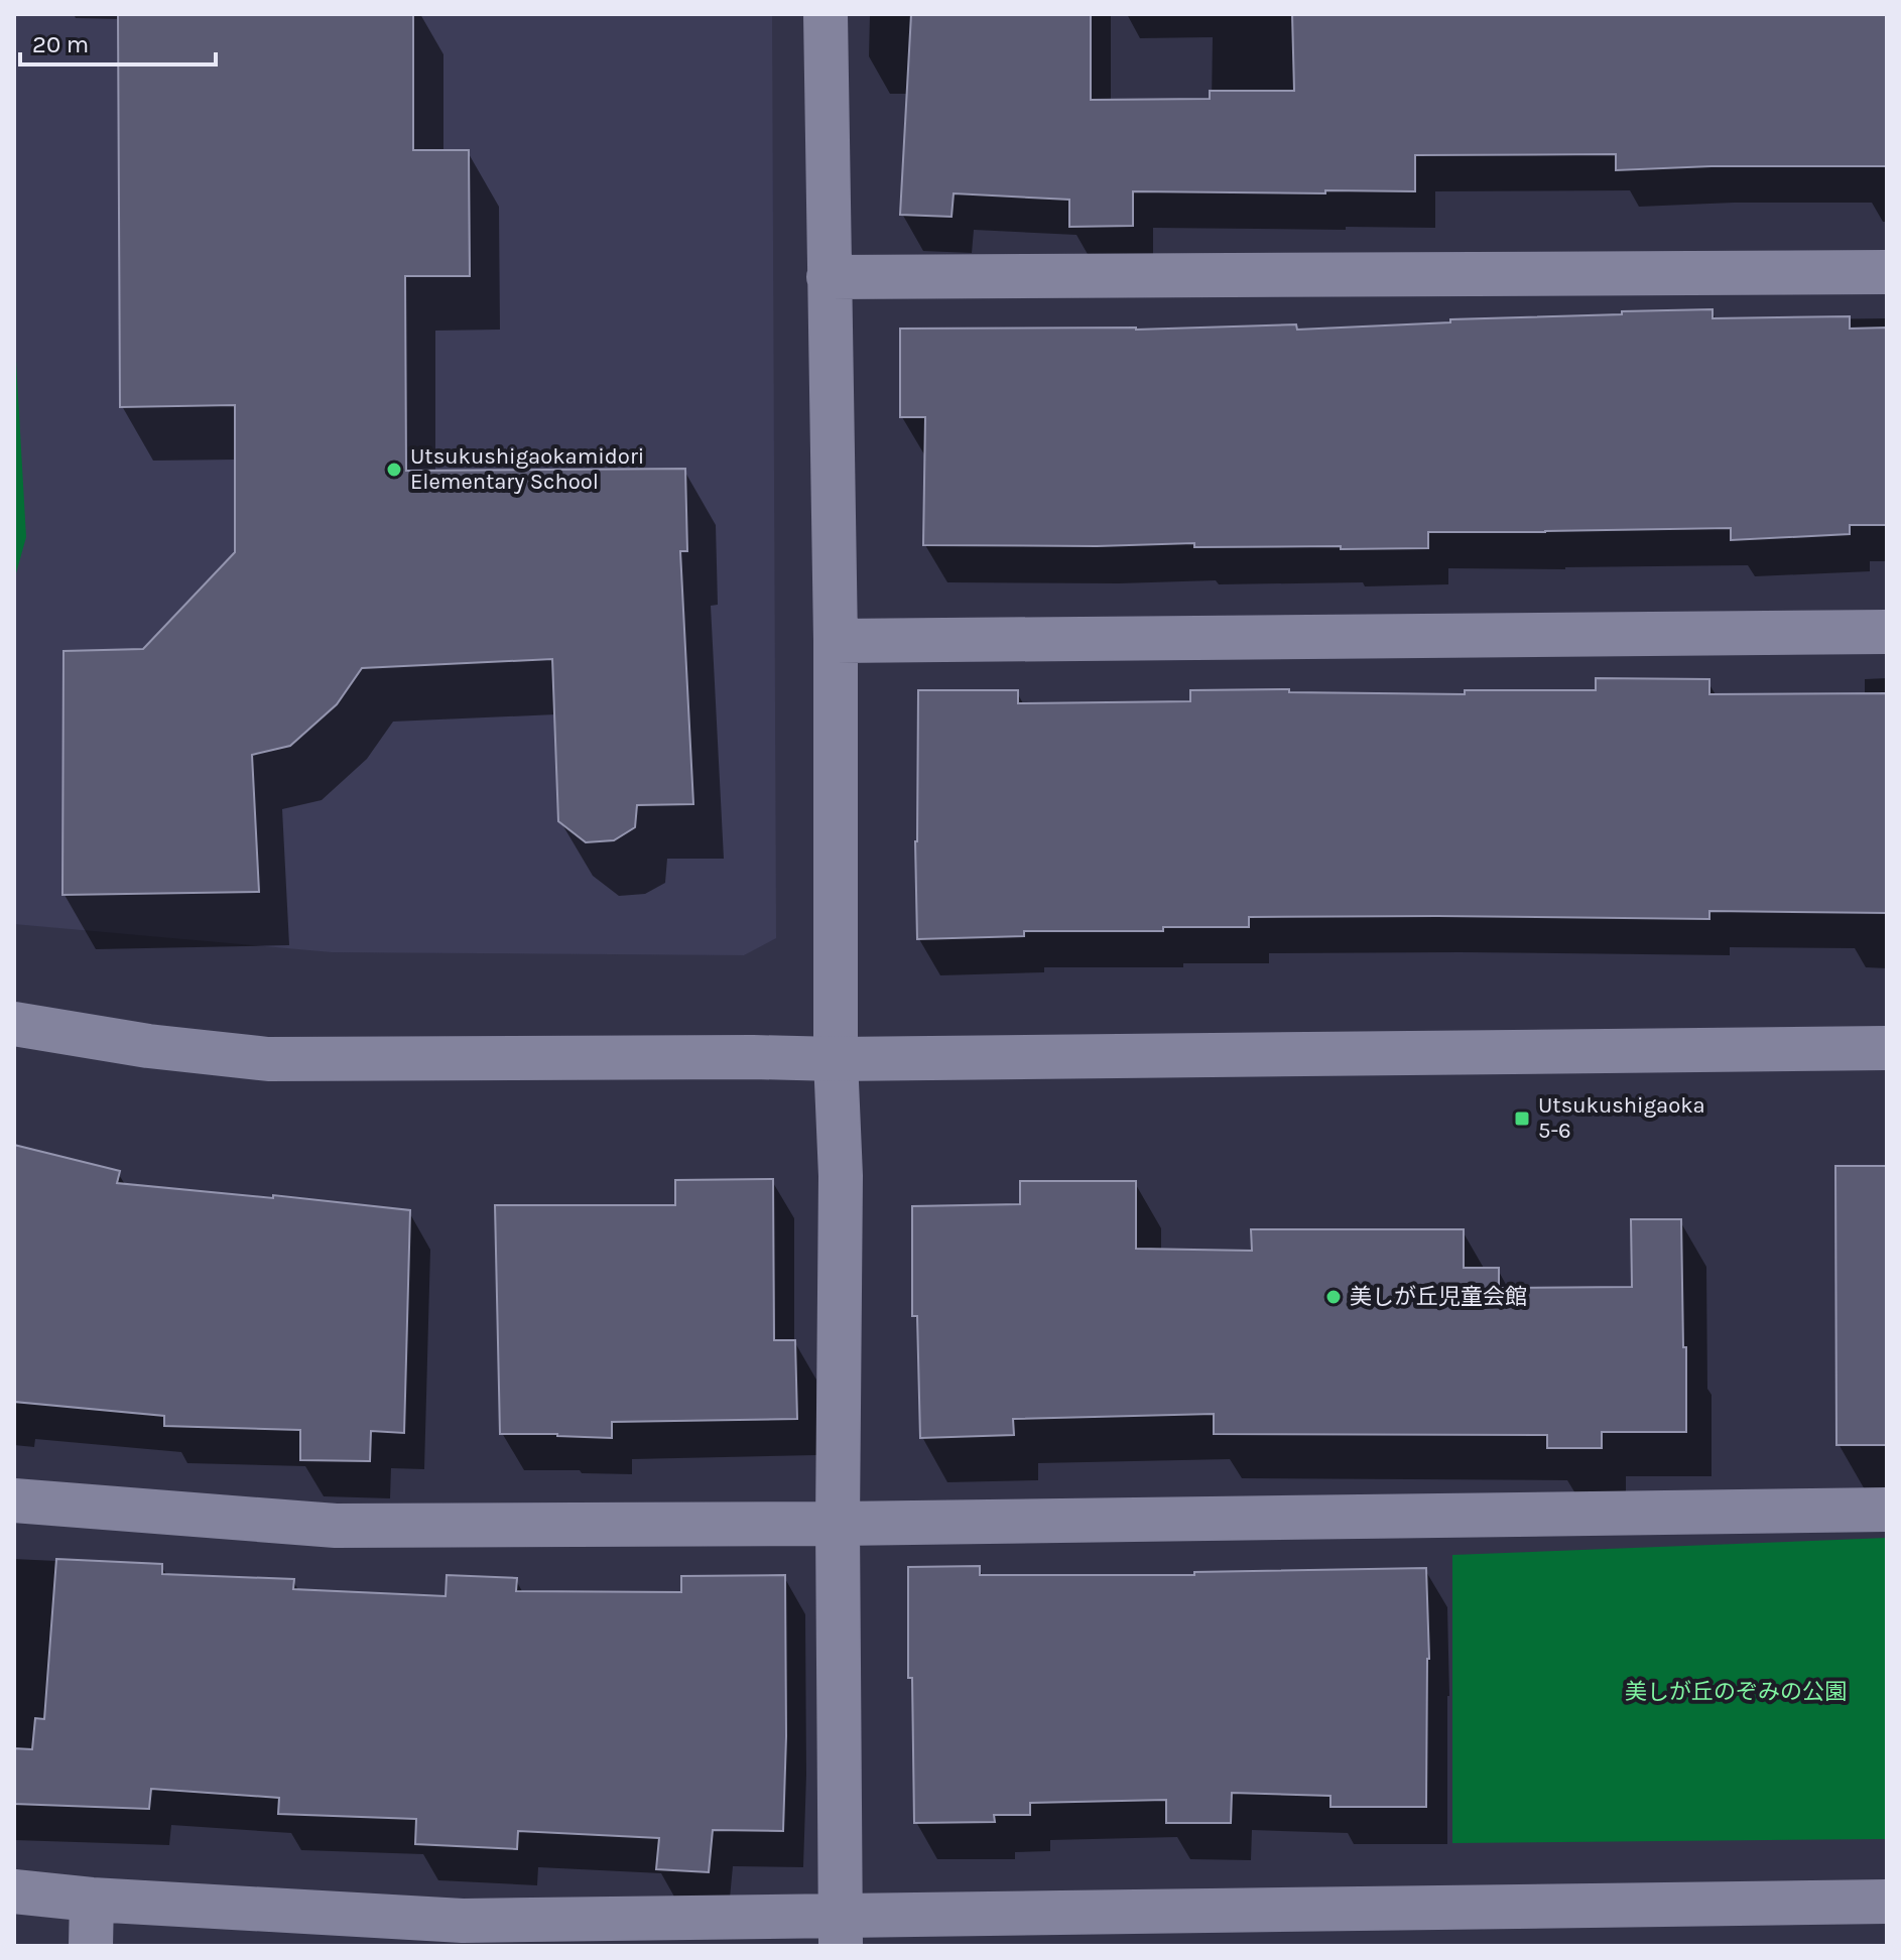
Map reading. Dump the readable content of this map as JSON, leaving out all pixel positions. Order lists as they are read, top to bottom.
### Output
{
  "parks": ["美しが丘のぞみの公園"],
  "places": {
    "other": ["Utsukushigaokamidori Elementary School", "美しが丘児童会館"],
    "transit": ["Utsukushigaoka 5-6"]
  },
  "scale_bar": "20 m"
}
